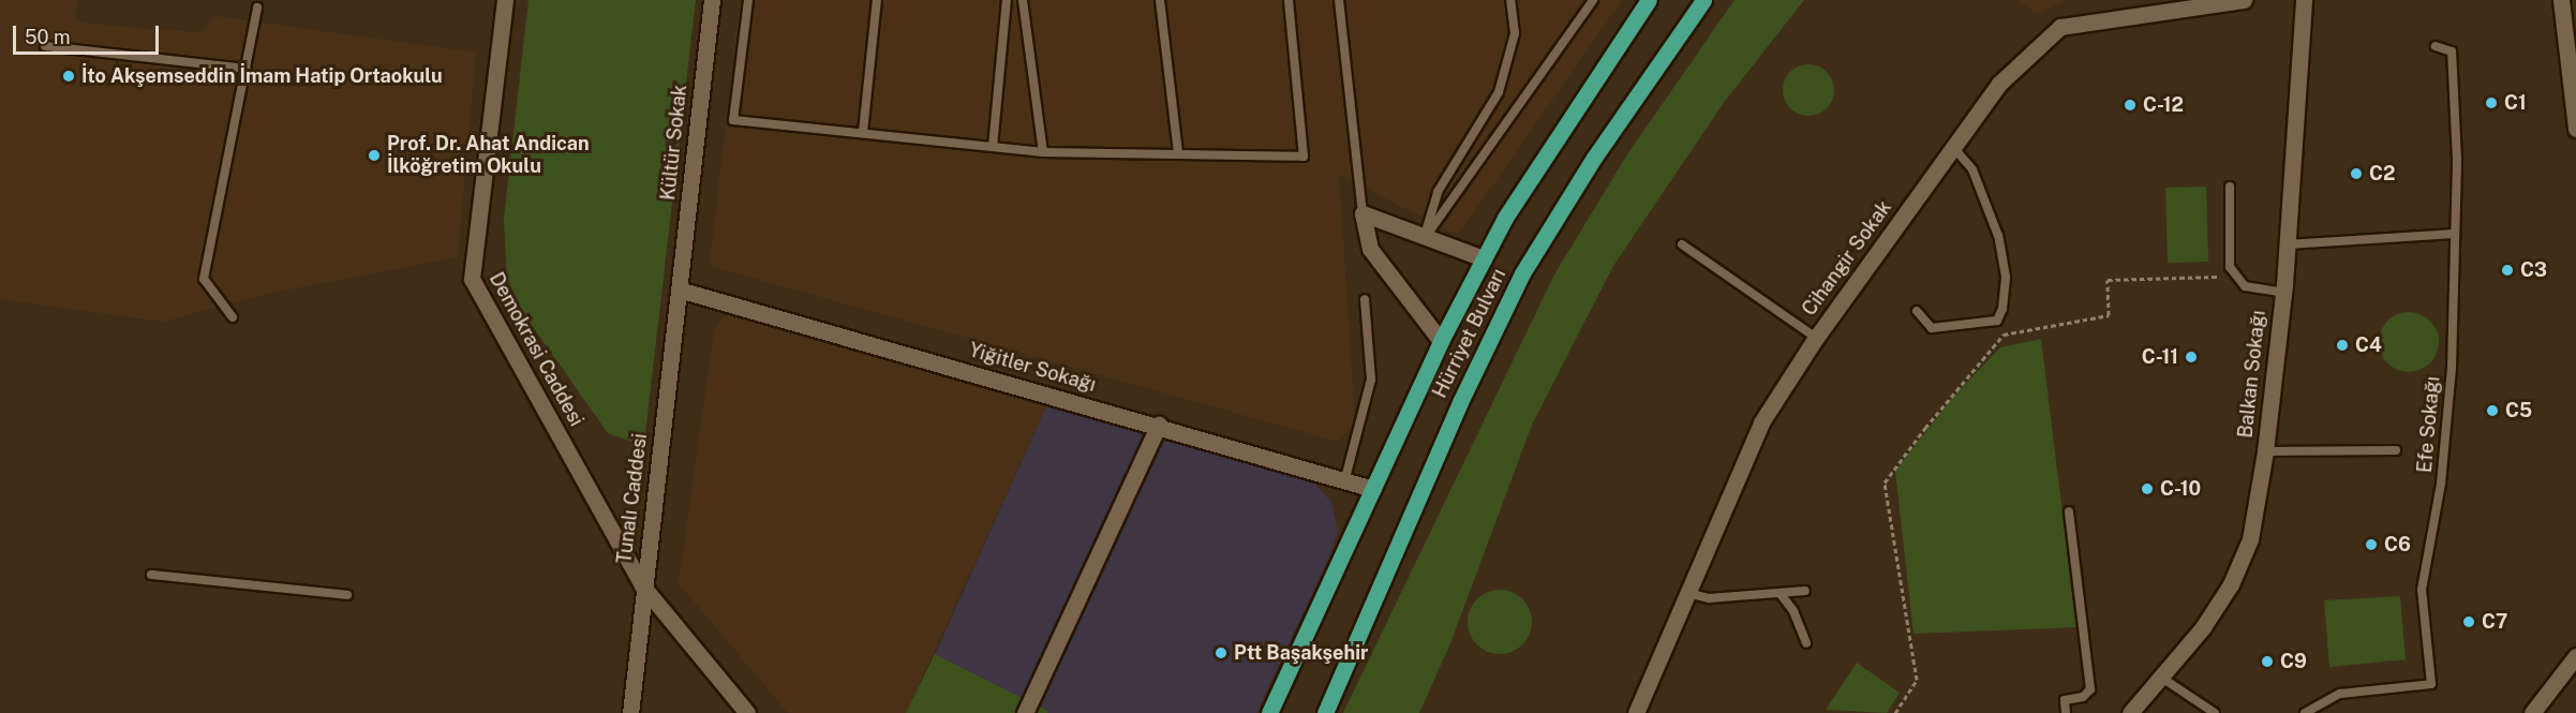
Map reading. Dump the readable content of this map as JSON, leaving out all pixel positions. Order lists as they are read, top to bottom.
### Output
{
  "streets": {
    "main road": ["Hürriyet Bulvarı"],
    "street": [
      "Kültür Sokak",
      "Cihangir Sokak",
      "Demokrasi Caddesi",
      "Yiğitler Sokağı",
      "Balkan Sokağı",
      "Tunalı Caddesi"
    ],
    "lane": ["Efe Sokağı"]
  },
  "crossings": [
    ["Kültür Sokak", "Yiğitler Sokağı"],
    ["Kültür Sokak", "Tunalı Caddesi"],
    ["Hürriyet Bulvarı", "Yiğitler Sokağı"],
    ["Demokrasi Caddesi", "Tunalı Caddesi"],
    ["Yiğitler Sokağı", "Tunalı Caddesi"]
  ],
  "places": [
    "İto Akşemseddin İmam Hatip Ortaokulu",
    "C1",
    "C-12",
    "Prof. Dr. Ahat Andican İlköğretim Okulu",
    "C2",
    "C3",
    "C4",
    "C-11",
    "C5",
    "C-10",
    "C6",
    "C7",
    "Ptt Başakşehir",
    "C9"
  ],
  "scale_bar": "50 m"
}
